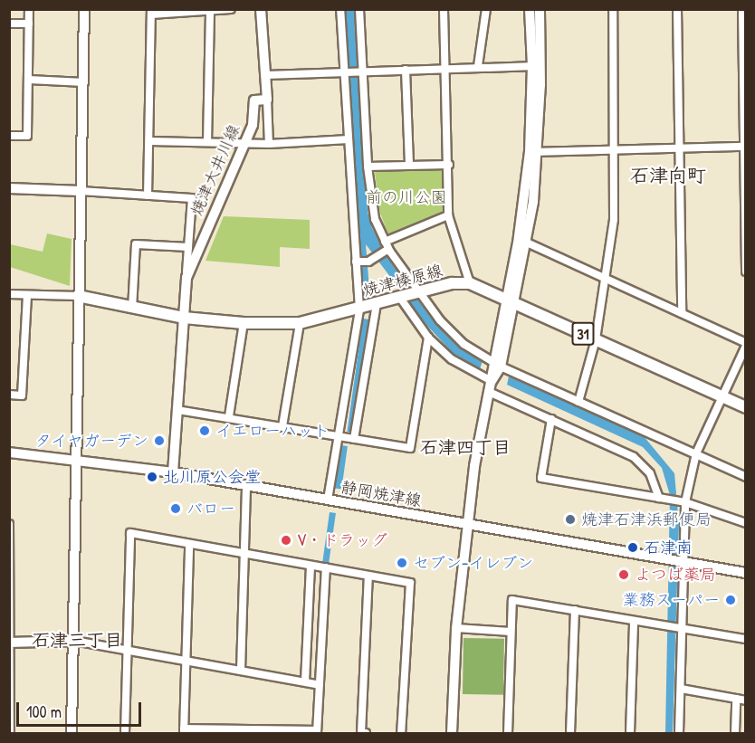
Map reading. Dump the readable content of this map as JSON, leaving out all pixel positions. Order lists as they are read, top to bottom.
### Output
{
  "streets": {
    "main road": ["焼津榛原線", "31"],
    "street": ["焼津大井川線", "静岡焼津線"]
  },
  "crossings": [
    ["焼津大井川線", "焼津榛原線"],
    ["焼津大井川線", "静岡焼津線"]
  ],
  "districts": ["石津向町", "石津四丁目", "石津三丁目"],
  "parks": ["前の川公園"],
  "places": [
    "イエローハット",
    "タイヤガーデン",
    "北川原公会堂",
    "バロー",
    "焼津石津浜郵便局",
    "V・ドラッグ",
    "石津南",
    "セブン-イレブン",
    "よつば薬局",
    "業務スーパー"
  ],
  "scale_bar": "100 m"
}
